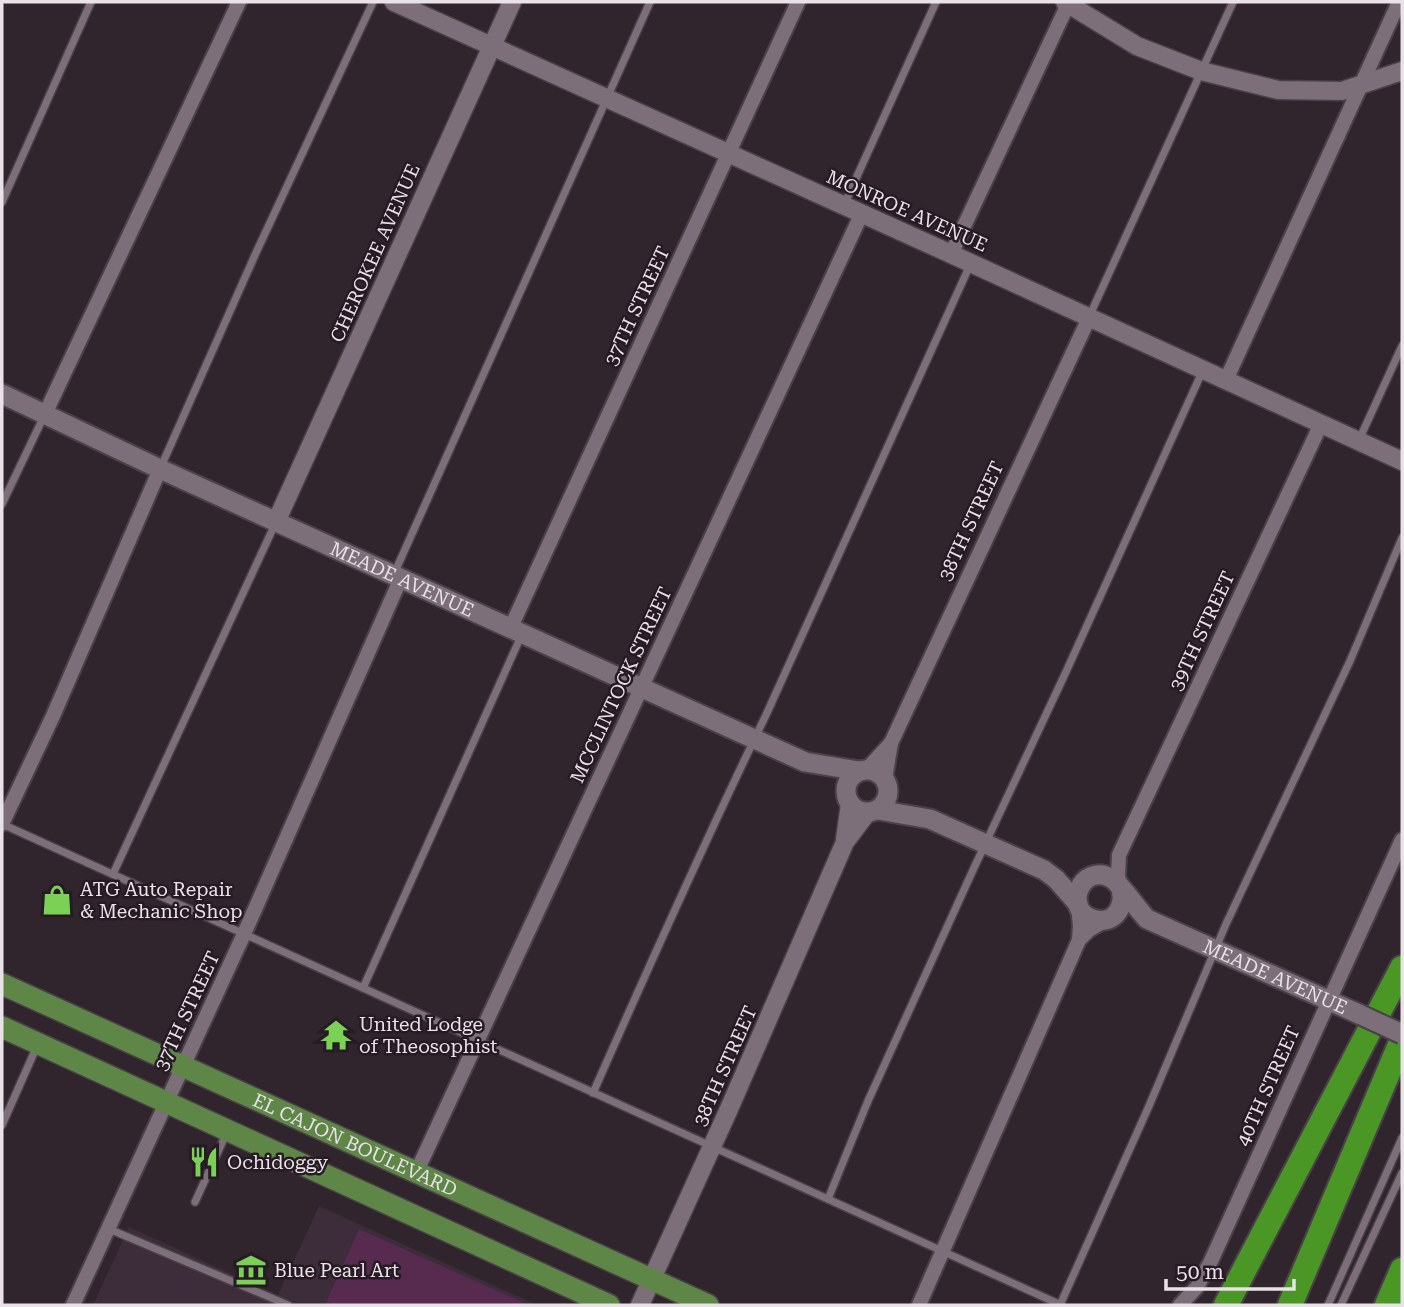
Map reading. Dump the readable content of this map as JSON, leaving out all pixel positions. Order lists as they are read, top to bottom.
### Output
{
  "streets": {
    "main road": ["MEADE AVENUE", "EL CAJON BOULEVARD"],
    "street": [
      "MONROE AVENUE",
      "CHEROKEE AVENUE",
      "37TH STREET",
      "38TH STREET",
      "39TH STREET",
      "MCCLINTOCK STREET",
      "40TH STREET"
    ]
  },
  "crossings": [
    ["MONROE AVENUE", "CHEROKEE AVENUE"],
    ["MONROE AVENUE", "37TH STREET"],
    ["MONROE AVENUE", "38TH STREET"],
    ["MONROE AVENUE", "39TH STREET"],
    ["MONROE AVENUE", "MCCLINTOCK STREET"],
    ["CHEROKEE AVENUE", "MEADE AVENUE"],
    ["37TH STREET", "MEADE AVENUE"],
    ["37TH STREET", "EL CAJON BOULEVARD"],
    ["38TH STREET", "MEADE AVENUE"],
    ["38TH STREET", "EL CAJON BOULEVARD"],
    ["MEADE AVENUE", "39TH STREET"],
    ["MEADE AVENUE", "MCCLINTOCK STREET"],
    ["MEADE AVENUE", "40TH STREET"],
    ["MCCLINTOCK STREET", "EL CAJON BOULEVARD"]
  ],
  "places": {
    "shop": ["ATG Auto Repair & Mechanic Shop"],
    "temple": ["United Lodge of Theosophist"],
    "restaurant": ["Ochidoggy"],
    "museum": ["Blue Pearl Art"]
  },
  "scale_bar": "50 m"
}
